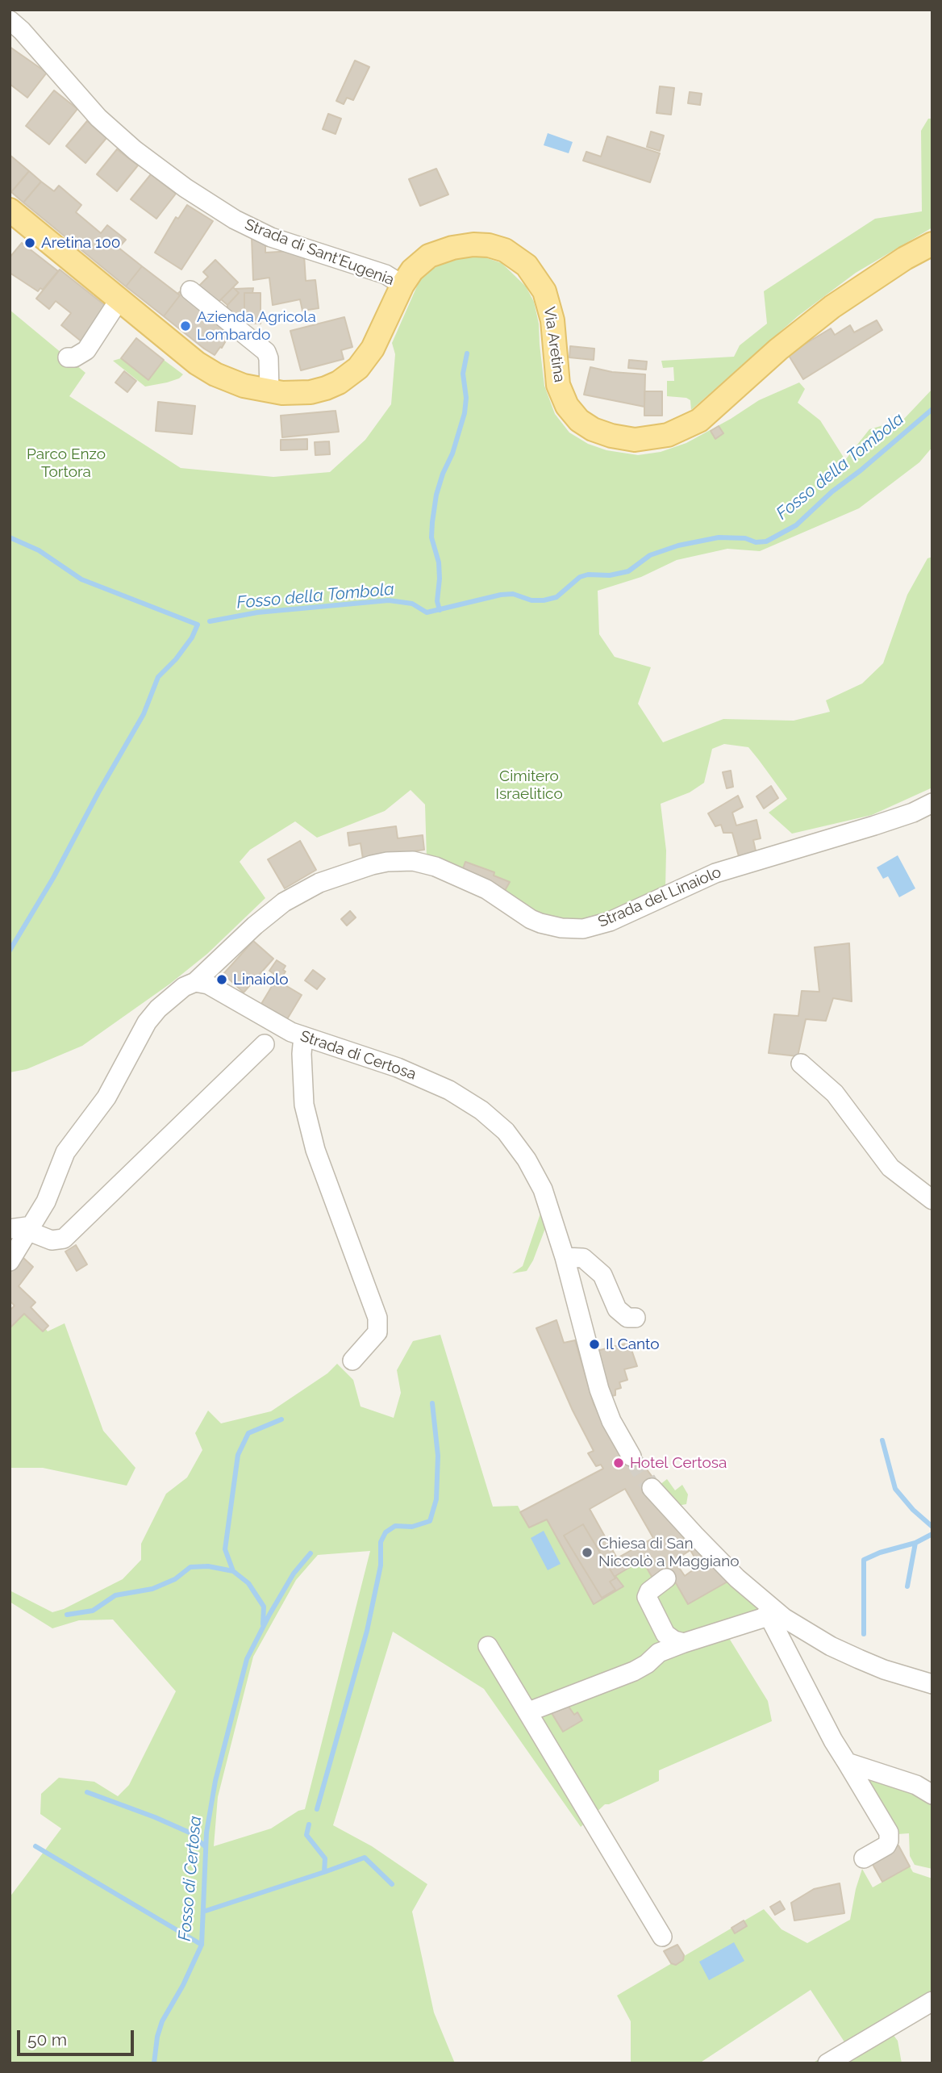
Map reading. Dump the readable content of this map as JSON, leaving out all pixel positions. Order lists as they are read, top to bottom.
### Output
{
  "streets": {
    "main road": ["Via Aretina"],
    "street": ["Strada di Sant'Eugenia", "Strada del Linaiolo", "Strada di Certosa"]
  },
  "crossings": [
    ["Strada di Sant'Eugenia", "Via Aretina"],
    ["Strada del Linaiolo", "Strada di Certosa"]
  ],
  "water": ["Fosso della Tombola", "Fosso di Certosa"],
  "parks": ["Parco Enzo Tortora", "Cimitero Israelitico"],
  "places": [
    "Aretina 100",
    "Azienda Agricola Lombardo",
    "Linaiolo",
    "Il Canto",
    "Hotel Certosa",
    "Chiesa di San Niccolò a Maggiano"
  ],
  "scale_bar": "50 m"
}
